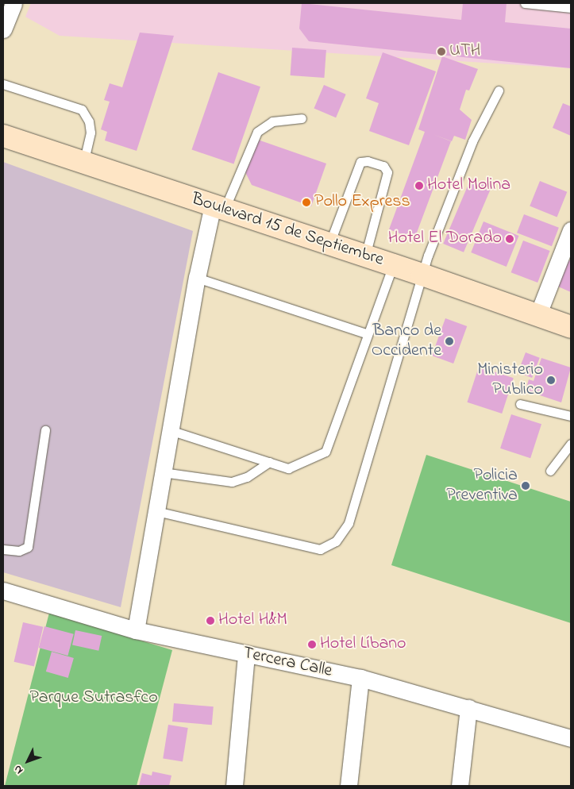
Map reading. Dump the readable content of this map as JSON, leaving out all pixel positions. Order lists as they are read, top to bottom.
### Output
{
  "streets": {
    "street": ["Boulevard 15 de Septiembre", "Tercera Calle"]
  },
  "parks": ["Parque Sutrasfco"],
  "places": [
    "UTH",
    "Hotel Molina",
    "Pollo Express",
    "Hotel El Dorado",
    "Banco de Occidente",
    "Ministerio Publico",
    "Policia Preventiva",
    "Hotel H&M",
    "Hotel Líbano"
  ],
  "north": "bottom left"
}
